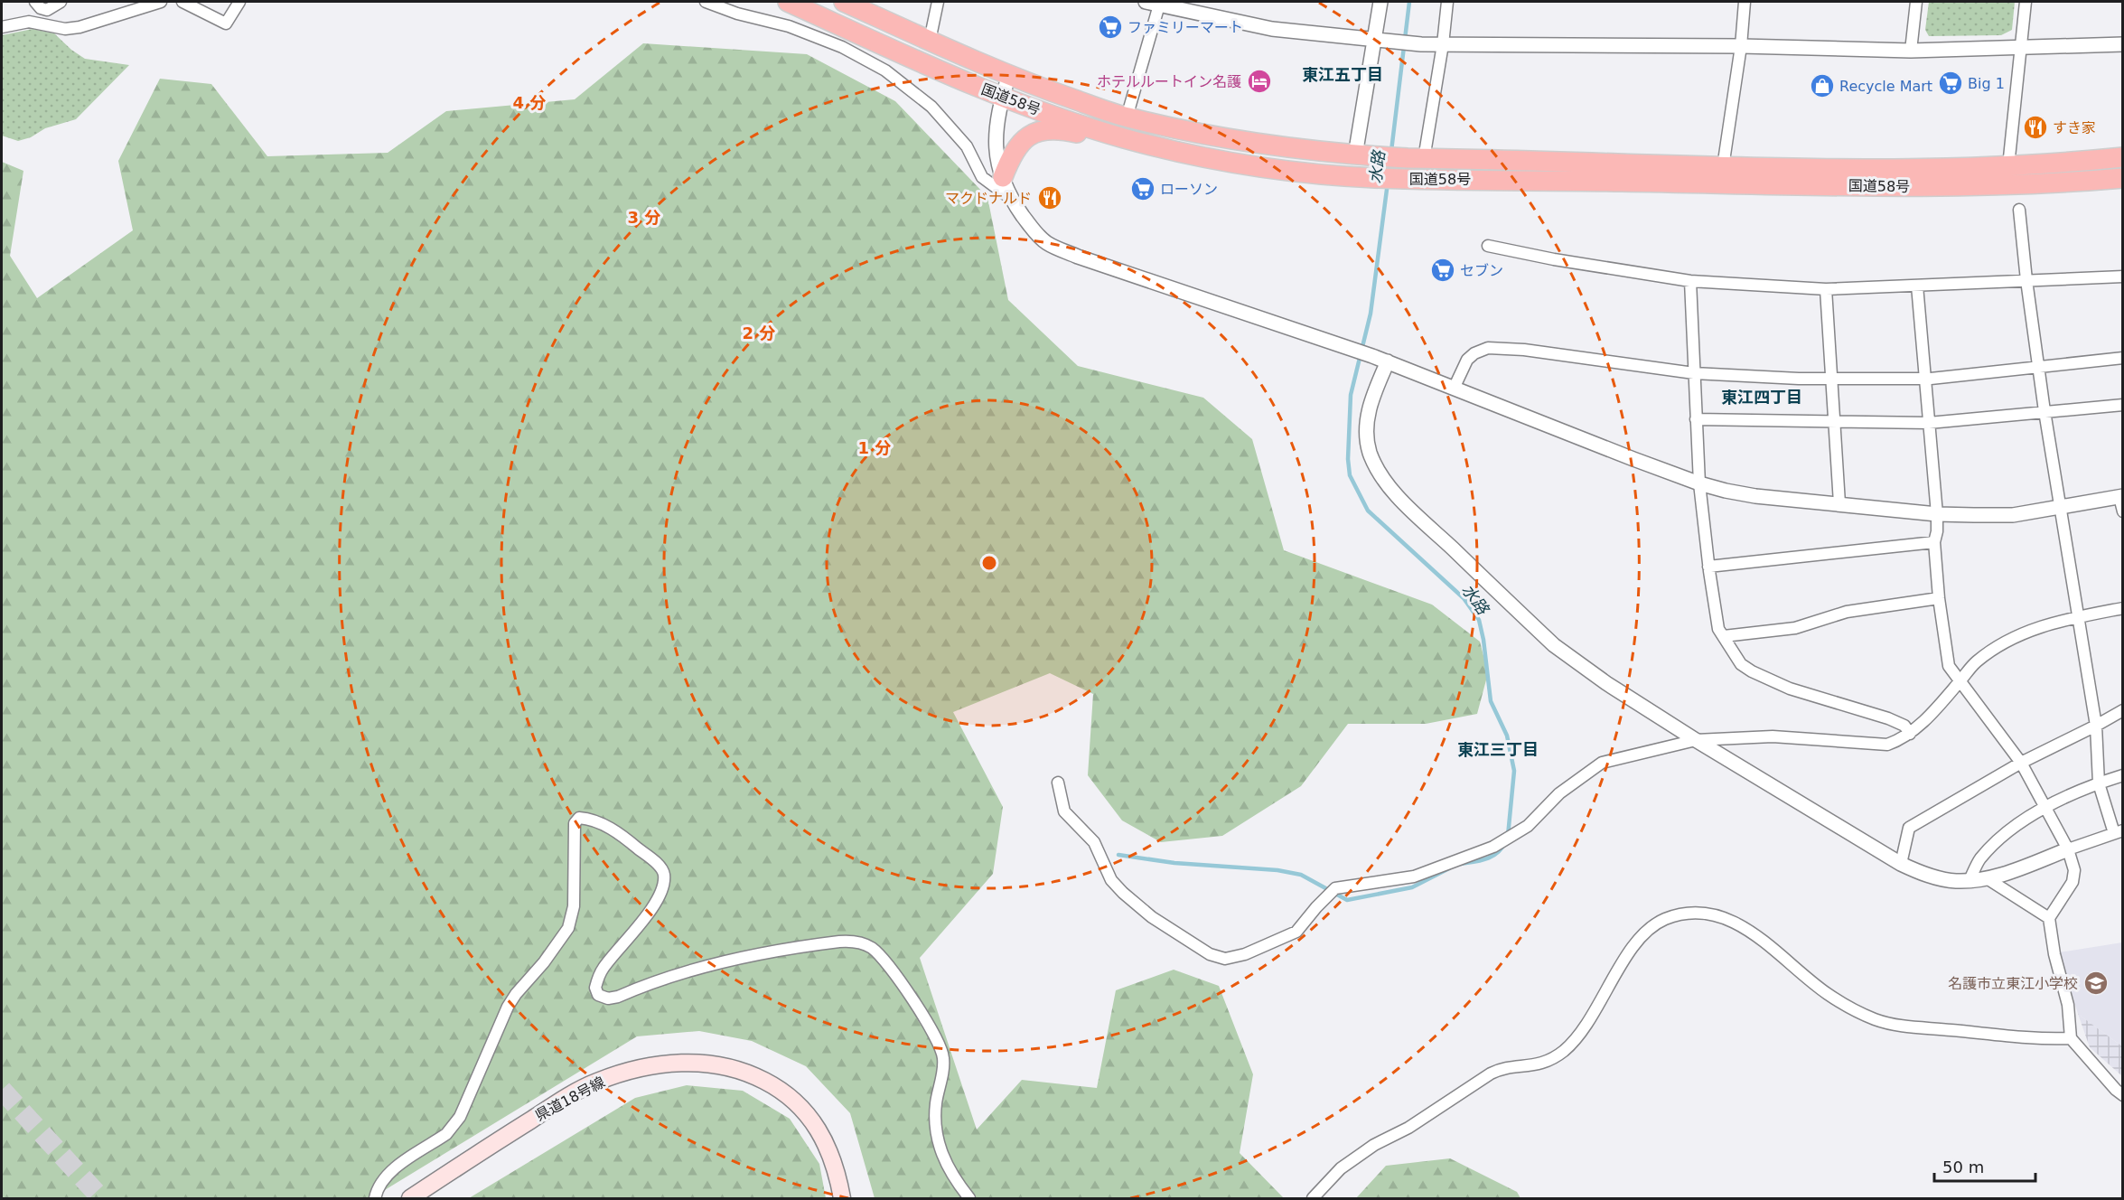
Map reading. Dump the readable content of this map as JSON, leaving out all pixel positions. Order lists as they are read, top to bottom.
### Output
{
  "streets": {
    "highway": ["国道58号"],
    "main road": ["県道18号線"]
  },
  "districts": ["東江五丁目", "東江四丁目", "東江三丁目"],
  "water": ["水路"],
  "places": {
    "supermarket": [
      "ファミリーマート",
      "Big 1",
      "ローソン",
      "セブン"
    ],
    "hotel": ["ホテルルートイン名護"],
    "shop": ["Recycle Mart"],
    "restaurant": ["すき家", "マクドナルド"],
    "school or university": ["名護市立東江小学校"]
  },
  "scale_bar": "50 m",
  "rings": [
    "4 分",
    "3 分",
    "2 分",
    "1 分"
  ]
}
